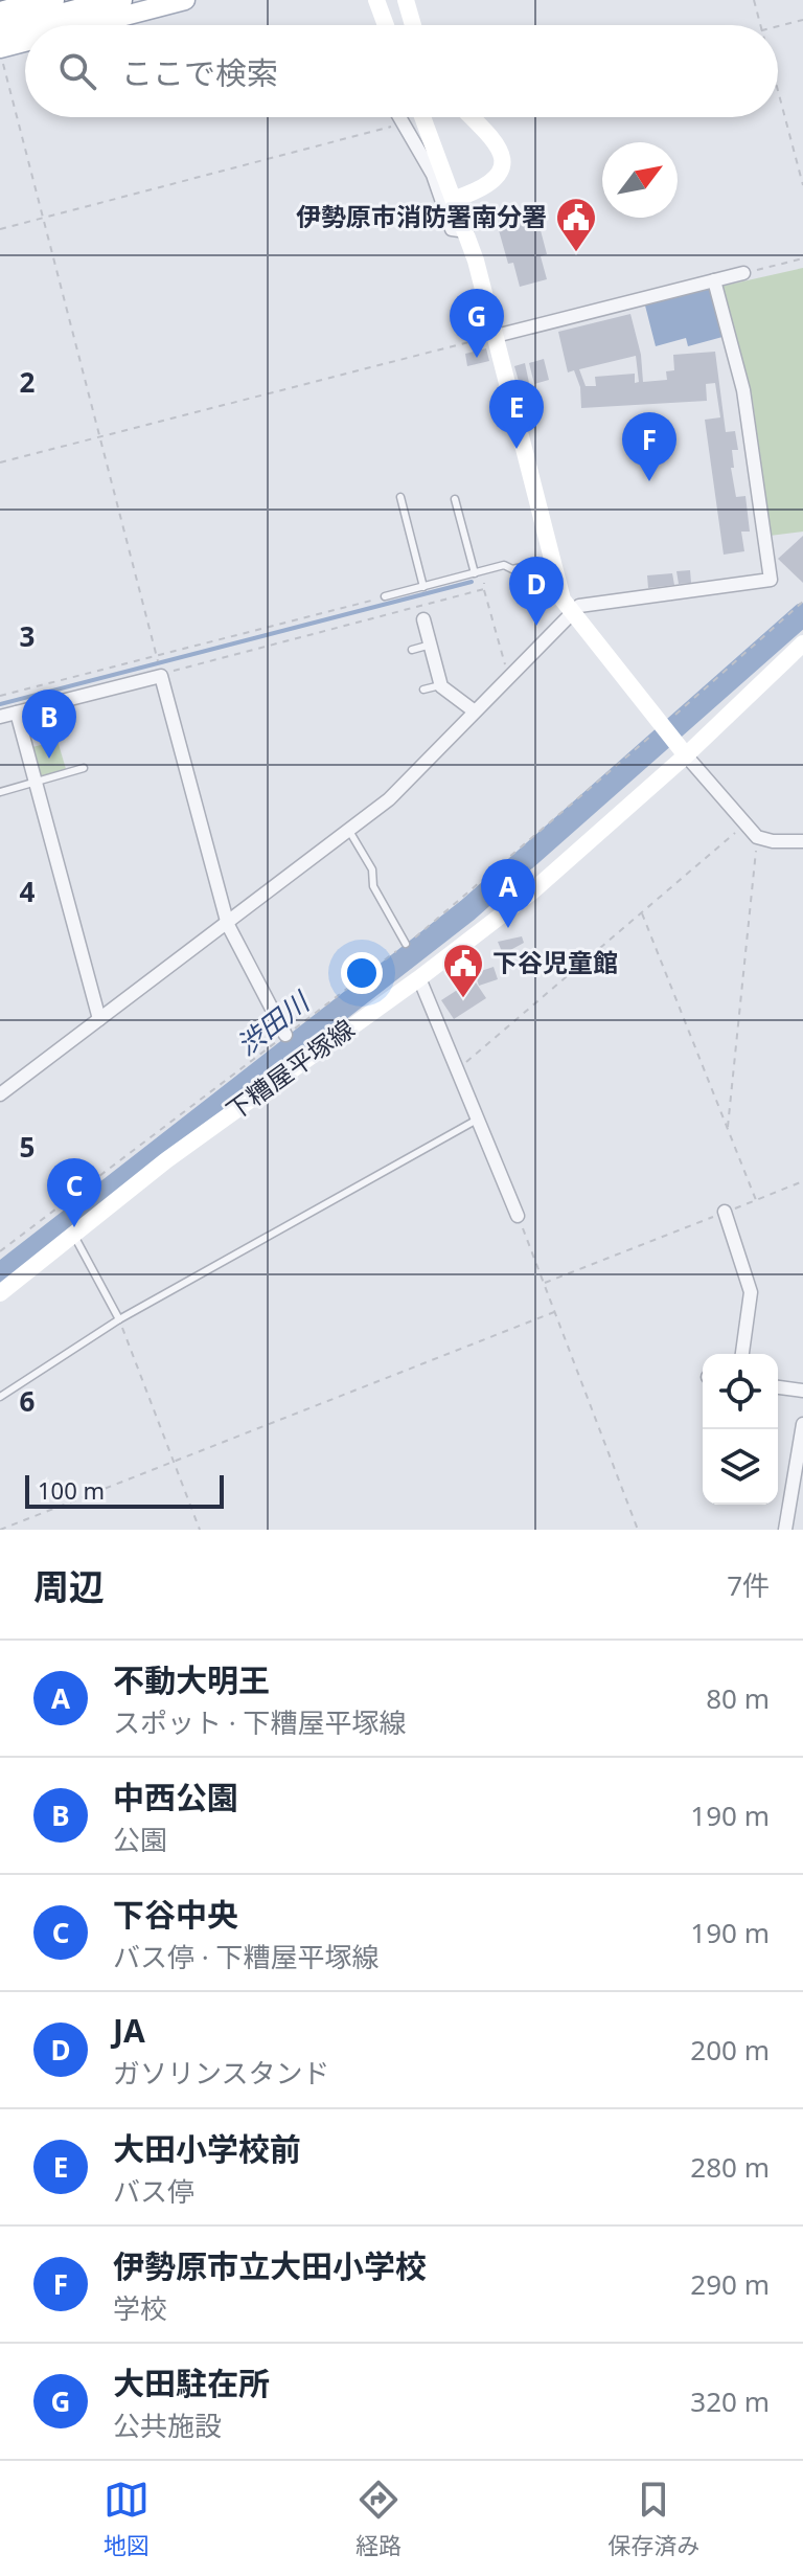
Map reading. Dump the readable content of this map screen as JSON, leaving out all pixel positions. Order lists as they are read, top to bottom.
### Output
{
  "streets": {
    "main road": ["下糟屋平塚線"]
  },
  "water": ["渋田川"],
  "places": {
    "public building": ["伊勢原市消防署南分署", "下谷児童館"]
  },
  "scale_bar": "100 m",
  "north": "top right",
  "page": {
    "search": "ここで検索",
    "pins": [
      "G",
      "E",
      "F",
      "D",
      "B",
      "A",
      "C"
    ],
    "scale": "100 m",
    "heading": ["周辺", "7件"],
    "list": [
      {
        "mark": "A",
        "name": "不動大明王",
        "note": "スポット · 下糟屋平塚線",
        "value": "80 m"
      },
      {
        "mark": "B",
        "name": "中西公園",
        "note": "公園",
        "value": "190 m"
      },
      {
        "mark": "C",
        "name": "下谷中央",
        "note": "バス停 · 下糟屋平塚線",
        "value": "190 m"
      },
      {
        "mark": "D",
        "name": "JA",
        "note": "ガソリンスタンド",
        "value": "200 m"
      },
      {
        "mark": "E",
        "name": "大田小学校前",
        "note": "バス停",
        "value": "280 m"
      },
      {
        "mark": "F",
        "name": "伊勢原市立大田小学校",
        "note": "学校",
        "value": "290 m"
      },
      {
        "mark": "G",
        "name": "大田駐在所",
        "note": "公共施設",
        "value": "320 m"
      }
    ],
    "nav": ["地図", "経路", "保存済み"]
  },
  "grid": {
    "rows": [
      "2",
      "3",
      "4",
      "5",
      "6"
    ]
  }
}
